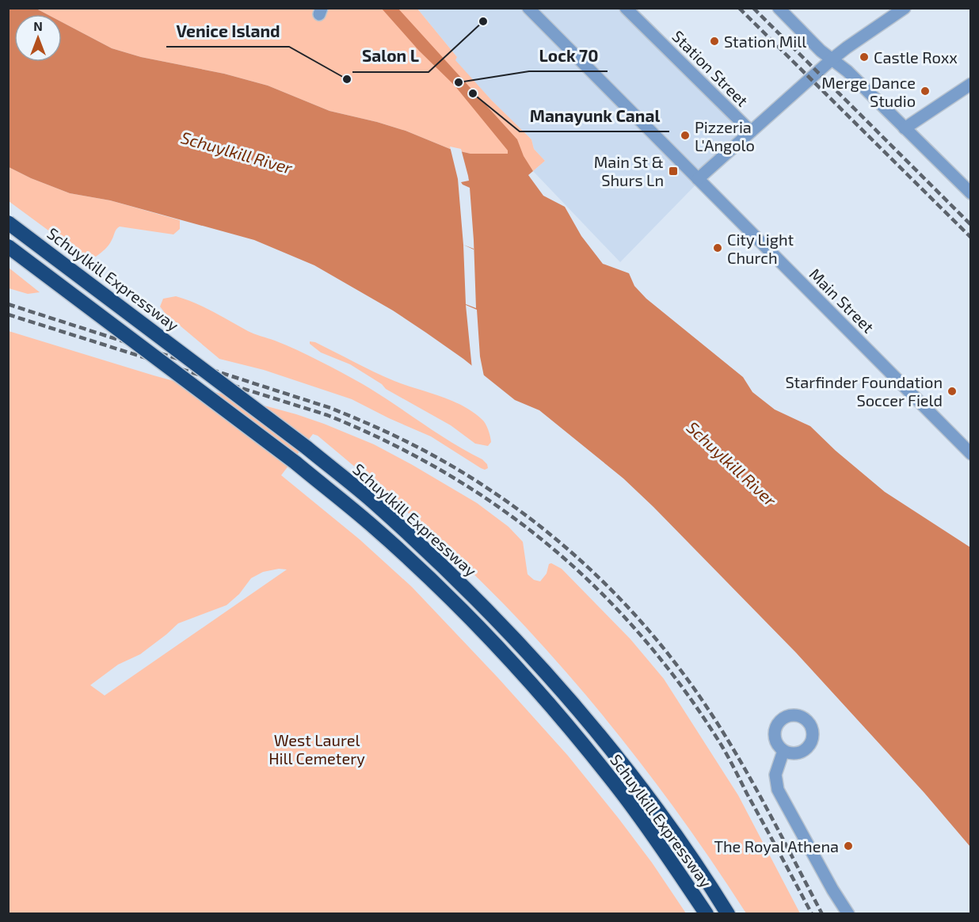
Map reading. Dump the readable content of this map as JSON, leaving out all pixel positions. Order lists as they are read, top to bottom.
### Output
{
  "streets": {
    "highway": ["Schuylkill Expressway"],
    "street": ["Station Street", "Main Street"]
  },
  "water": ["Schuylkill River"],
  "parks": ["West Laurel Hill Cemetery"],
  "places": {
    "other": [
      "Salon L",
      "Station Mill",
      "Castle Roxx",
      "Venice Island",
      "Lock 70",
      "Merge Dance Studio",
      "Manayunk Canal",
      "Pizzeria L'Angolo",
      "City Light Church",
      "Starfinder Foundation Soccer Field",
      "The Royal Athena"
    ],
    "transit": ["Main St & Shurs Ln"]
  },
  "north": "top"
}
